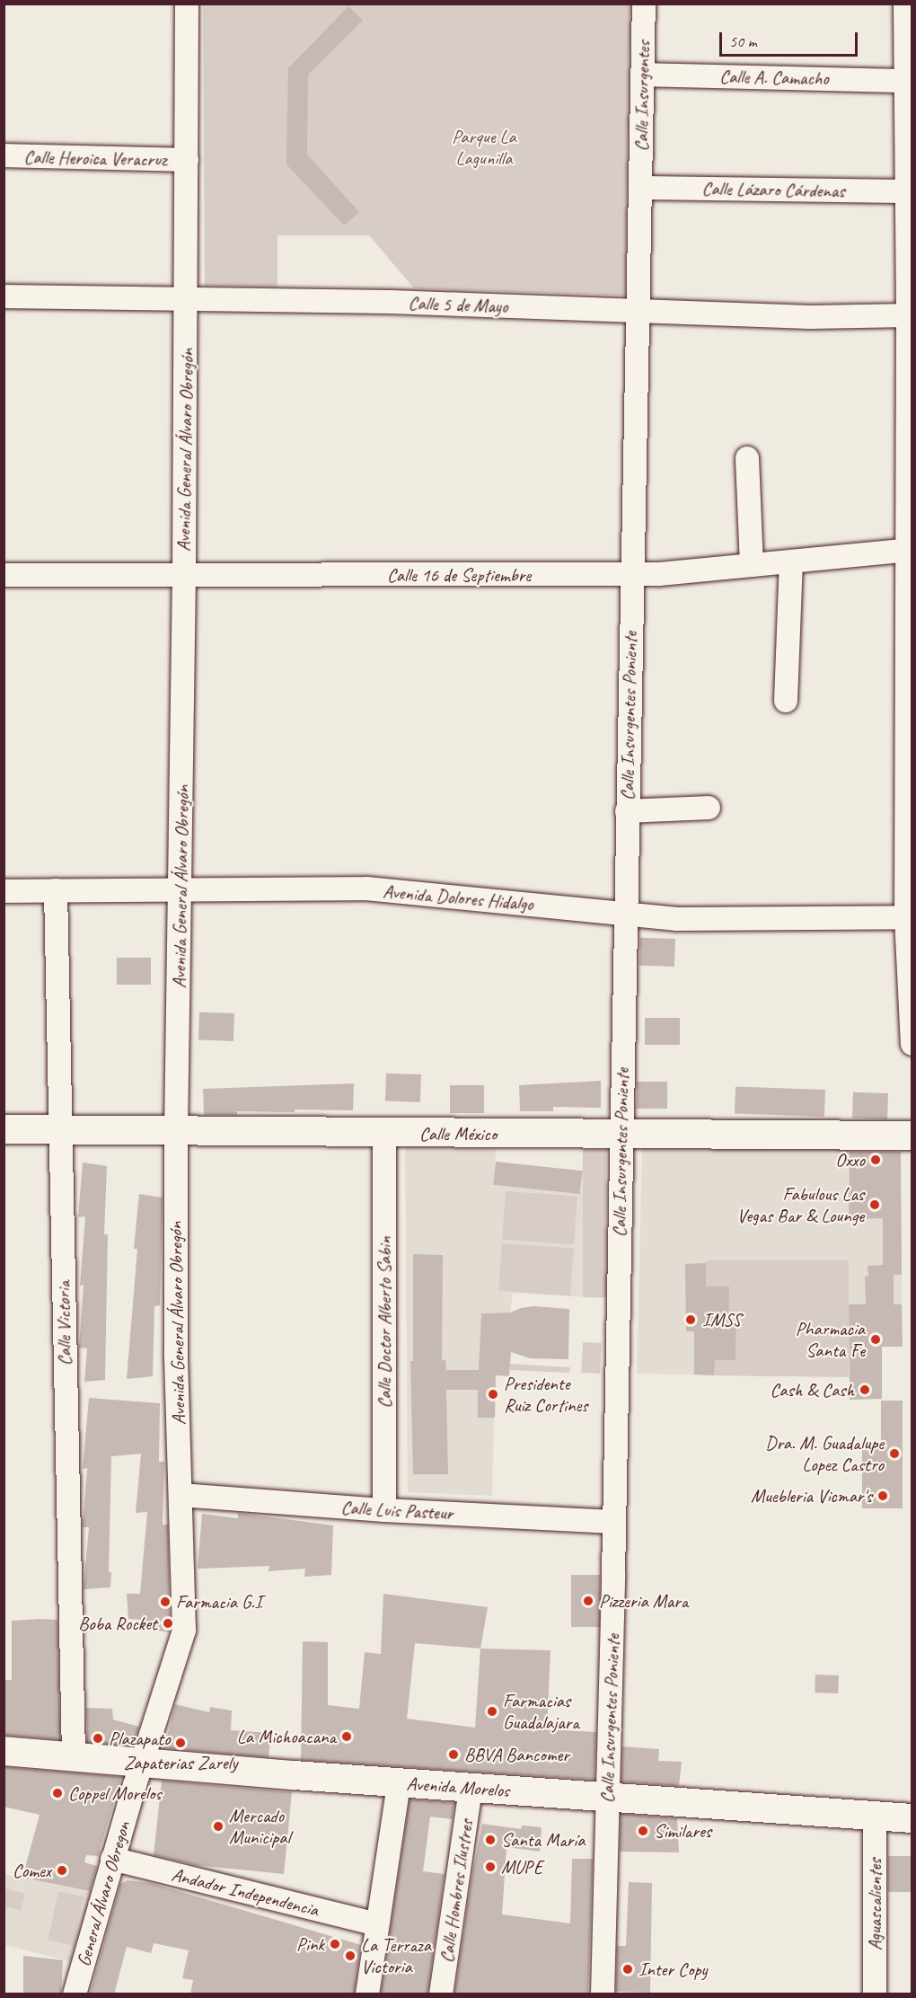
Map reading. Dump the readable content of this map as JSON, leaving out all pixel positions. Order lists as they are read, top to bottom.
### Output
{
  "streets": {
    "main road": ["Calle México", "Avenida Morelos"],
    "street": [
      "Calle A. Camacho",
      "Calle Insurgentes",
      "Calle Heroica Veracruz",
      "Calle Lázaro Cárdenas",
      "Calle 5 de Mayo",
      "Avenida General Álvaro Obregón",
      "Calle 16 de Septiembre",
      "Calle Insurgentes Poniente",
      "Avenida Dolores Hidalgo",
      "Calle Doctor Alberto Sabin",
      "Calle Victoria",
      "Calle Luis Pasteur",
      "Calle Hombres Ilustres",
      "Andador Independencia",
      "General Álvaro Obregon",
      "Aguascalientes"
    ]
  },
  "crossings": [
    ["Calle A. Camacho", "Calle Insurgentes"],
    ["Calle Insurgentes", "Calle Lázaro Cárdenas"],
    ["Calle Insurgentes", "Calle 5 de Mayo"],
    ["Calle Insurgentes", "Calle Insurgentes Poniente"],
    ["Calle Heroica Veracruz", "Avenida General Álvaro Obregón"],
    ["Calle 5 de Mayo", "Avenida General Álvaro Obregón"],
    ["Calle 5 de Mayo", "Calle Insurgentes Poniente"],
    ["Avenida General Álvaro Obregón", "Calle 16 de Septiembre"],
    ["Avenida General Álvaro Obregón", "Avenida Dolores Hidalgo"],
    ["Avenida General Álvaro Obregón", "Calle México"],
    ["Avenida General Álvaro Obregón", "Calle Luis Pasteur"],
    ["Avenida General Álvaro Obregón", "Avenida Morelos"],
    ["Avenida General Álvaro Obregón", "General Álvaro Obregon"],
    ["Calle 16 de Septiembre", "Calle Insurgentes Poniente"],
    ["Calle Insurgentes Poniente", "Avenida Dolores Hidalgo"],
    ["Calle Insurgentes Poniente", "Calle México"],
    ["Calle Insurgentes Poniente", "Calle Luis Pasteur"],
    ["Calle Insurgentes Poniente", "Avenida Morelos"],
    ["Avenida Dolores Hidalgo", "Calle Victoria"],
    ["Calle México", "Calle Doctor Alberto Sabin"],
    ["Calle México", "Calle Victoria"],
    ["Calle Doctor Alberto Sabin", "Calle Luis Pasteur"],
    ["Calle Victoria", "Avenida Morelos"],
    ["Avenida Morelos", "Calle Hombres Ilustres"],
    ["Avenida Morelos", "General Álvaro Obregon"],
    ["Avenida Morelos", "Aguascalientes"],
    ["Andador Independencia", "General Álvaro Obregon"]
  ],
  "parks": ["Parque La Lagunilla"],
  "places": [
    "Oxxo",
    "Fabulous Las Vegas Bar & Lounge",
    "IMSS",
    "Pharmacia Santa Fe",
    "Cash & Cash",
    "Presidente Ruiz Cortines",
    "Dra. M. Guadalupe Lopez Castro",
    "Muebleria Vicmar's",
    "Pizzeria Mara",
    "Farmacia G.I",
    "Boba Rocket",
    "Farmacias Guadalajara",
    "La Michoacana",
    "Plazapato",
    "Zapaterias Zarely",
    "BBVA Bancomer",
    "Coppel Morelos",
    "Mercado Municipal",
    "Similares",
    "Santa María",
    "MUPE",
    "Comex",
    "Pink",
    "La Terraza Victoria",
    "Inter Copy"
  ],
  "scale_bar": "50 m"
}
